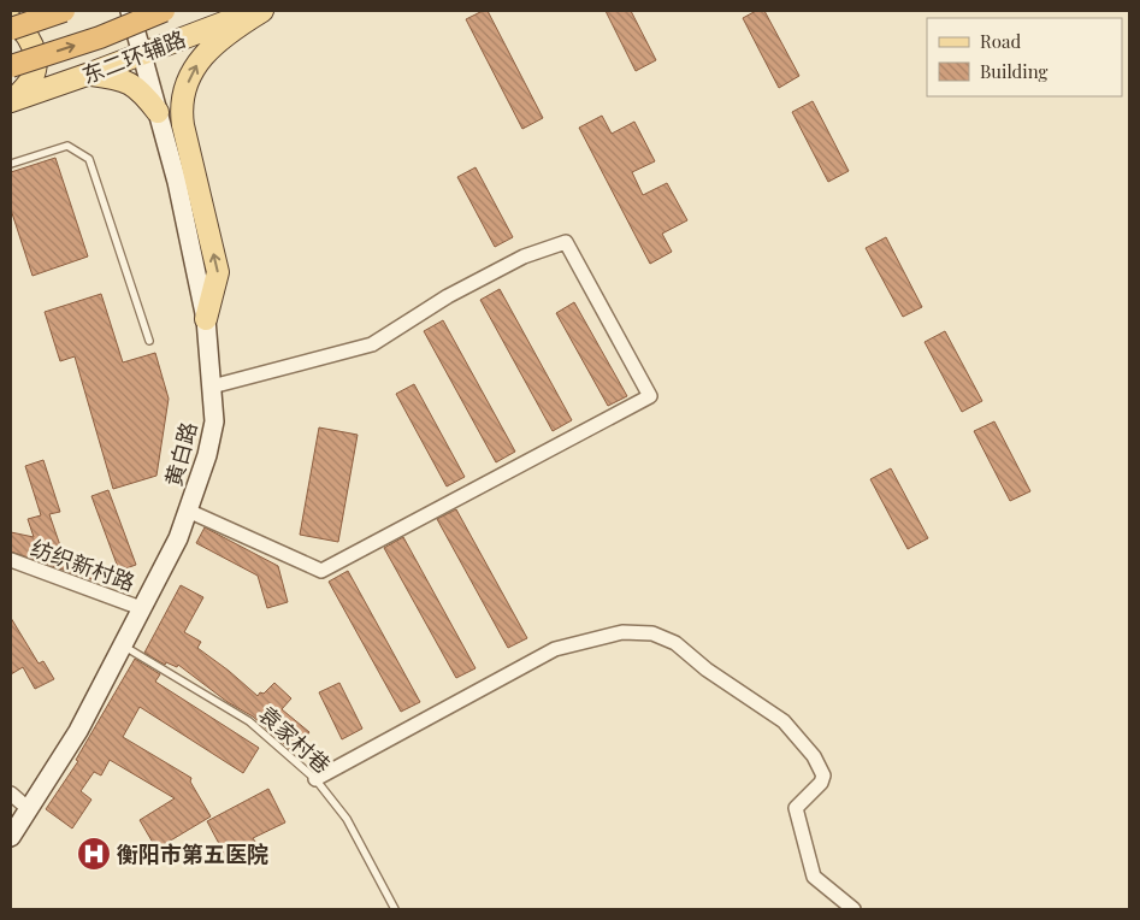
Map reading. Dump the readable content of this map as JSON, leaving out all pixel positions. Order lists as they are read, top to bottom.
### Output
{
  "streets": {
    "main road": ["东二环辅路", "黄白路"],
    "street": ["纺织新村路"],
    "lane": ["袁家村巷"]
  },
  "crossings": [
    ["东二环辅路", "黄白路"],
    ["黄白路", "纺织新村路"],
    ["黄白路", "袁家村巷"]
  ],
  "places": {
    "hospital": ["衡阳市第五医院"]
  },
  "legend": ["Road", "Building"]
}
